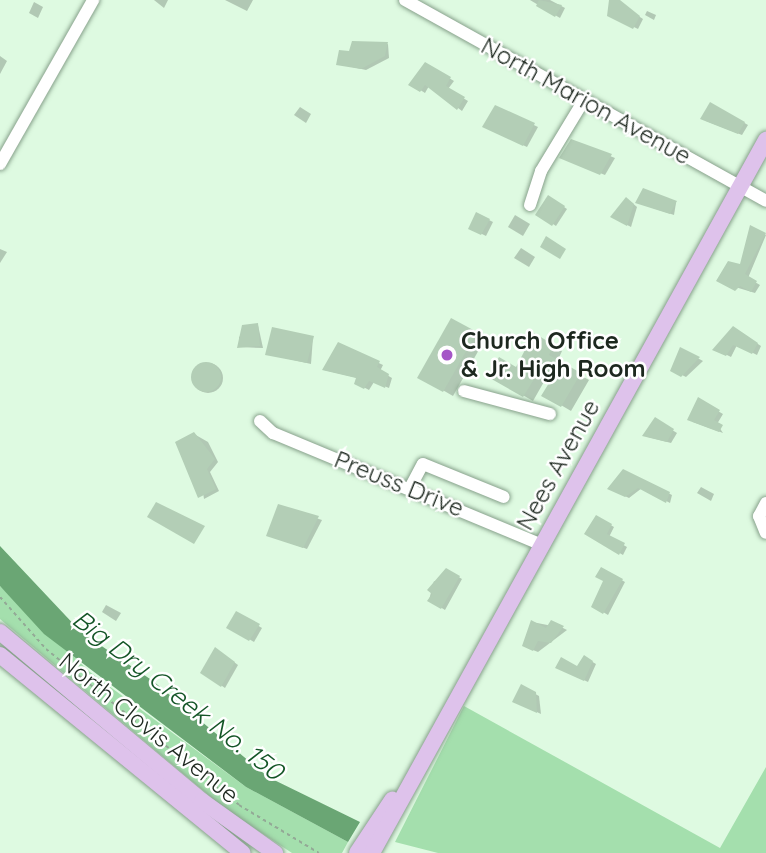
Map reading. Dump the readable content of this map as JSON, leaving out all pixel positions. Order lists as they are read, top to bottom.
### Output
{
  "streets": {
    "main road": ["Nees Avenue", "North Clovis Avenue"],
    "street": ["North Marion Avenue", "Preuss Drive"]
  },
  "crossings": [
    ["North Marion Avenue", "Nees Avenue"],
    ["Nees Avenue", "Preuss Drive"]
  ],
  "water": ["Big Dry Creek No. 150"],
  "places": ["Church Office & Jr. High Room"]
}
